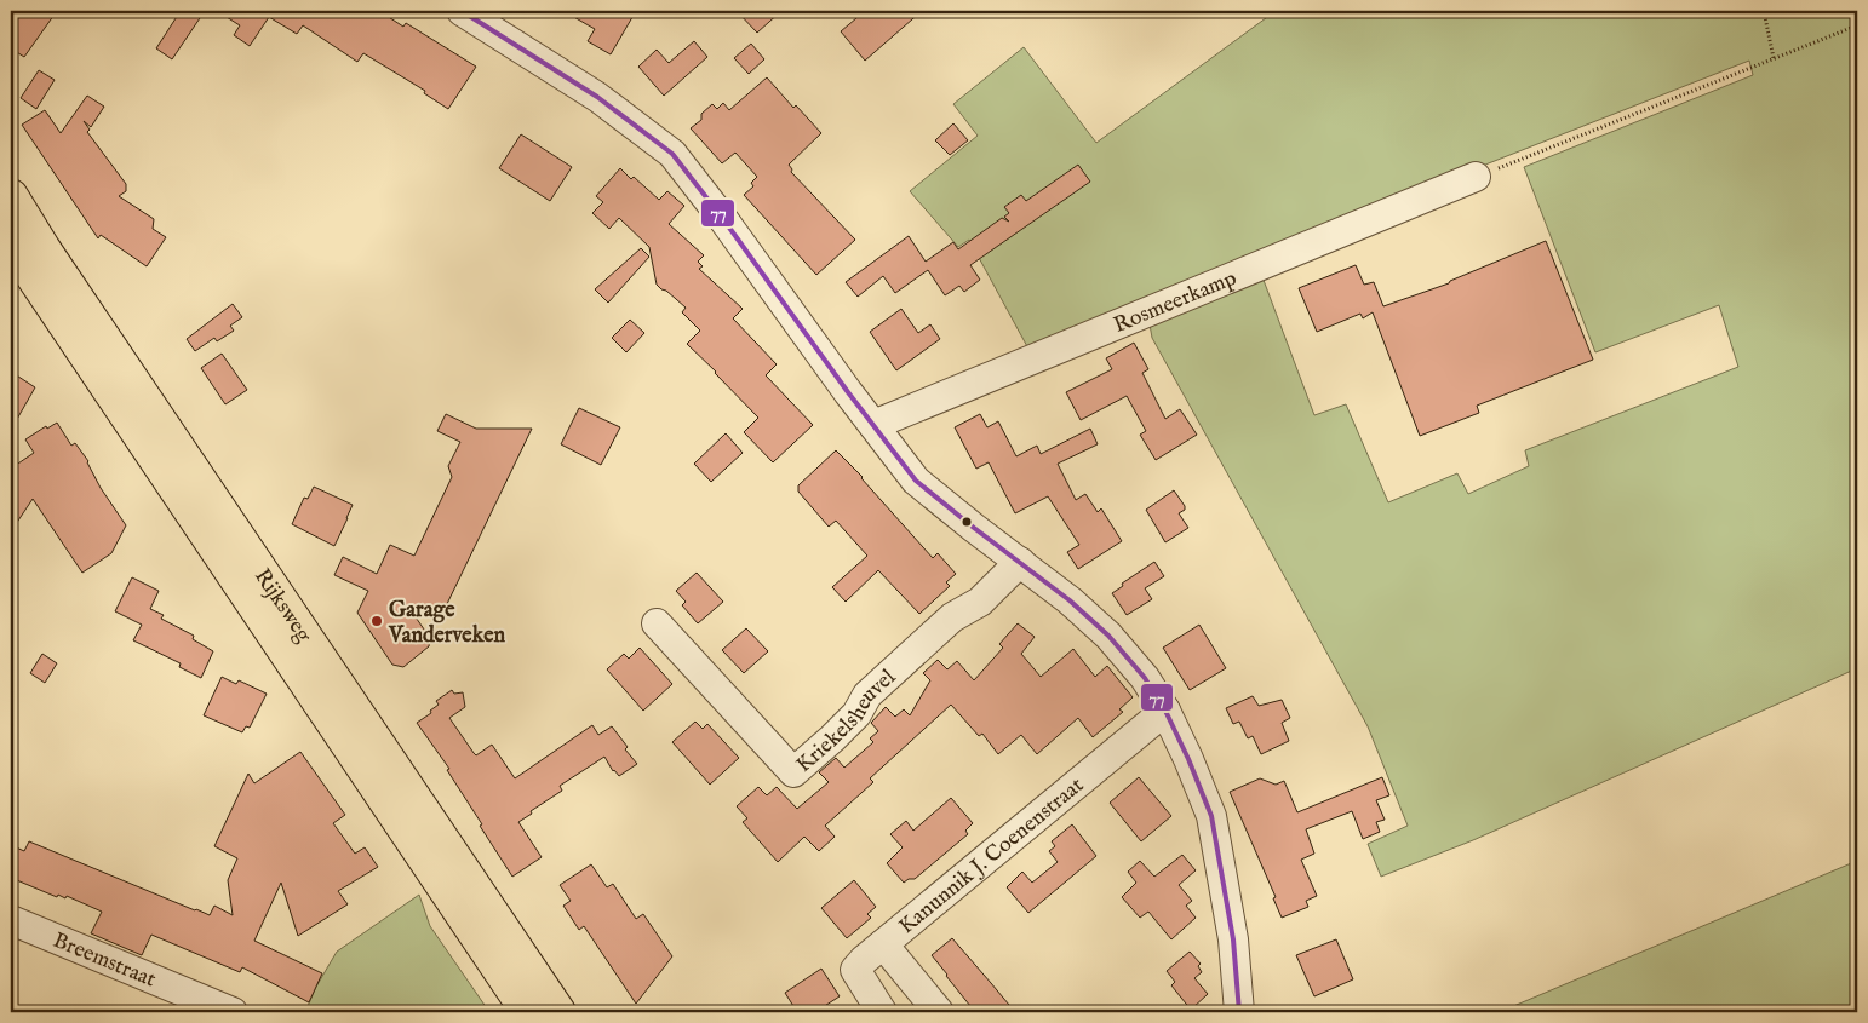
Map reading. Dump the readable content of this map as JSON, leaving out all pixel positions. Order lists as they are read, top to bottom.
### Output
{
  "streets": {
    "main road": ["Rijksweg"],
    "street": [
      "Rosmeerkamp",
      "Kriekelsheuvel",
      "Kanunnik J. Coenenstraat",
      "Breemstraat"
    ]
  },
  "places": ["Garage Vanderveken"],
  "lines": ["transit line 77"]
}
